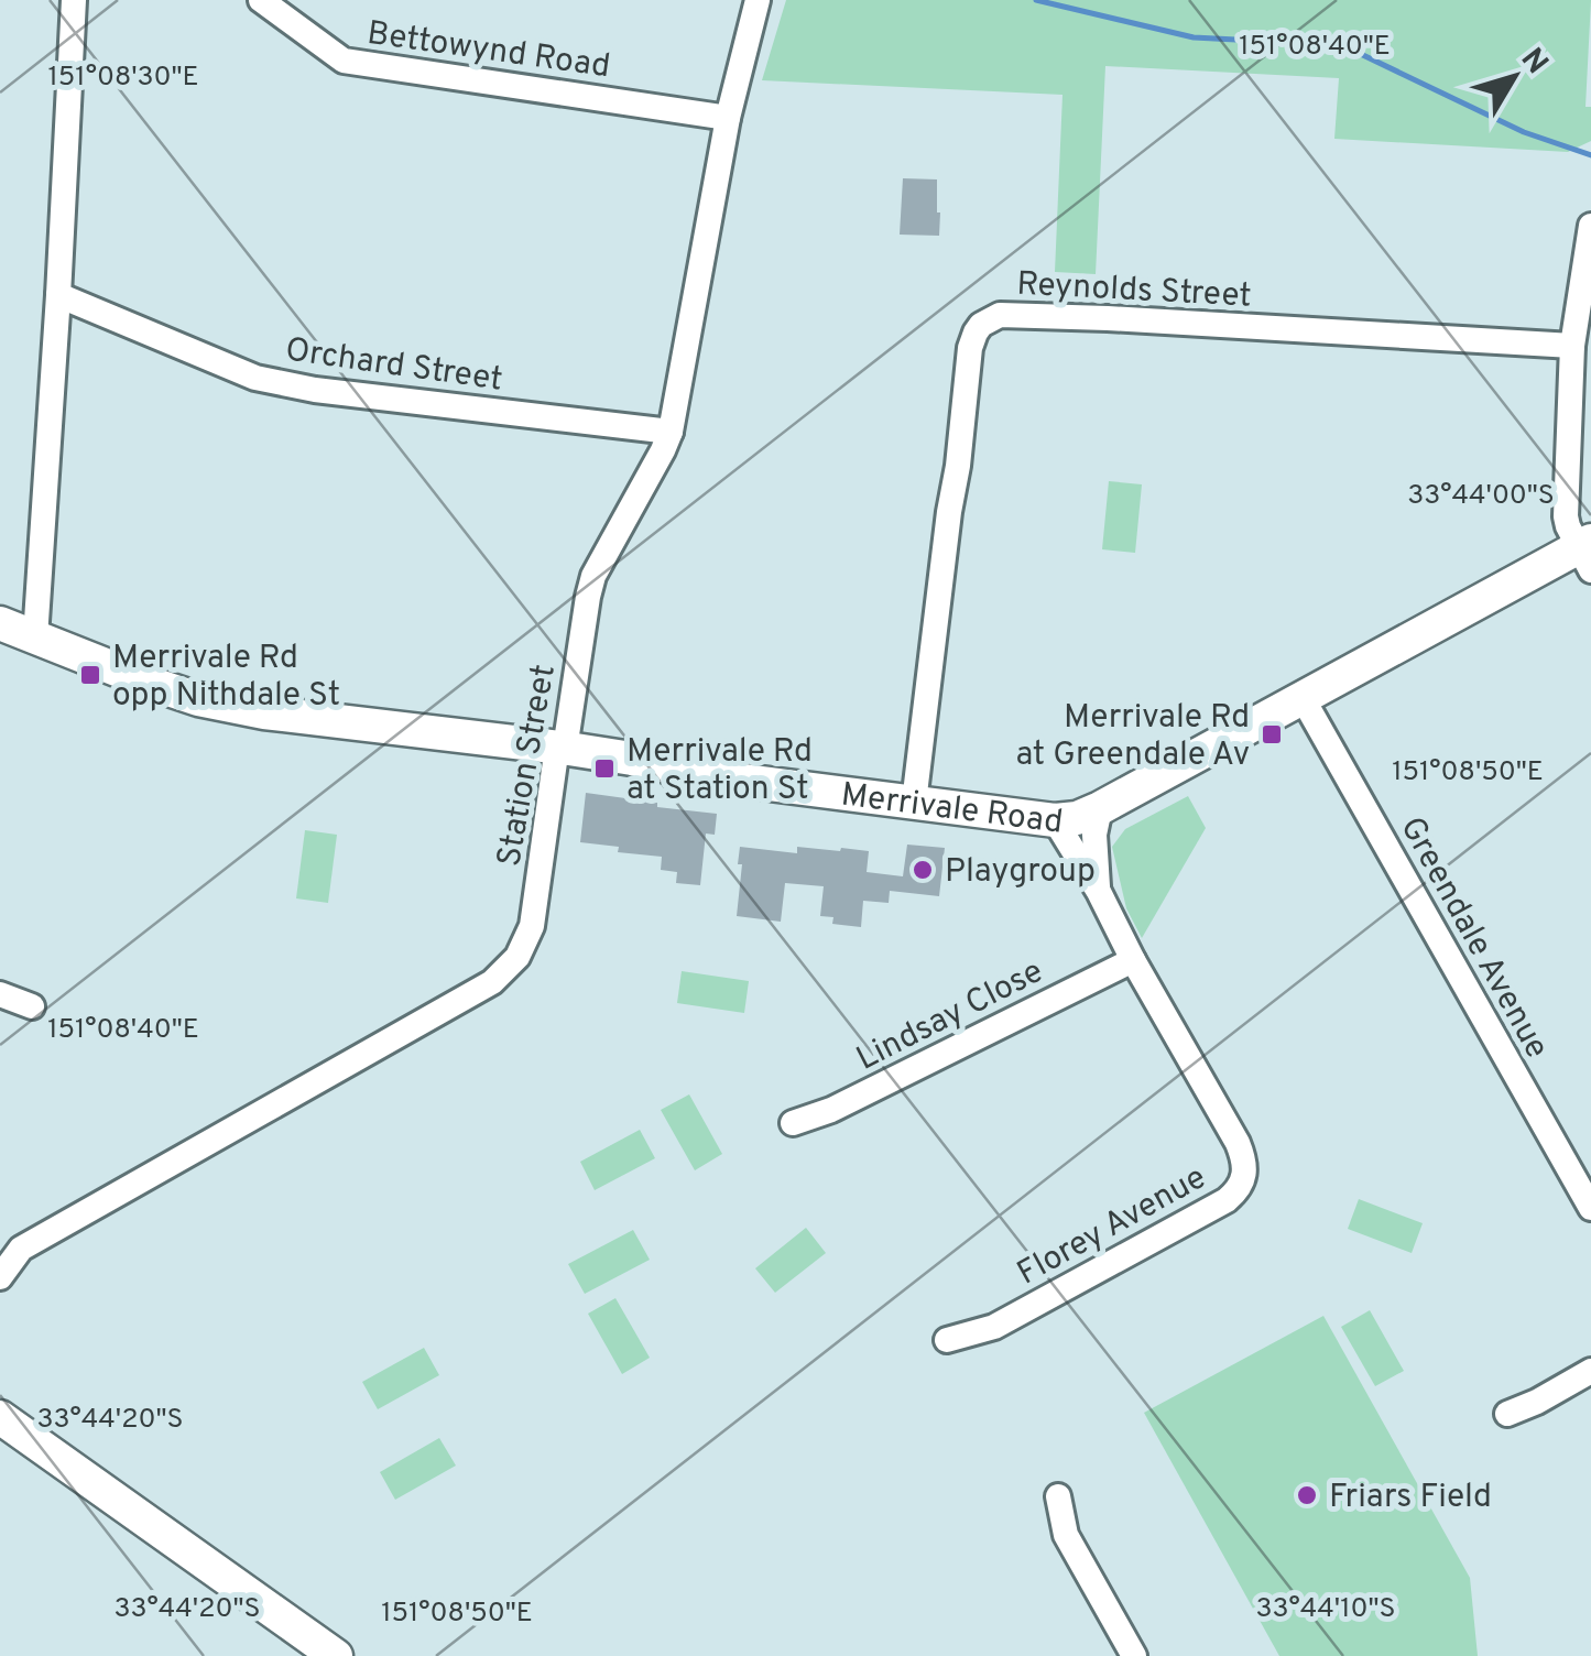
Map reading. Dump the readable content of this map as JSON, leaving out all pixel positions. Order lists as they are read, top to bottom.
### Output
{
  "streets": {
    "street": [
      "Bettowynd Road",
      "Reynolds Street",
      "Orchard Street",
      "Station Street",
      "Merrivale Road",
      "Greendale Avenue",
      "Lindsay Close",
      "Florey Avenue"
    ]
  },
  "crossings": [
    ["Bettowynd Road", "Station Street"],
    ["Reynolds Street", "Merrivale Road"],
    ["Orchard Street", "Station Street"],
    ["Station Street", "Merrivale Road"],
    ["Merrivale Road", "Greendale Avenue"],
    ["Merrivale Road", "Florey Avenue"],
    ["Lindsay Close", "Florey Avenue"]
  ],
  "places": {
    "transit": ["Merrivale Rd opp Nithdale St", "Merrivale Rd at Greendale Av", "Merrivale Rd at Station St"],
    "other": ["Playgroup", "Friars Field"]
  },
  "north": "top right",
  "coordinates": [
    "151°08'40\"E",
    "151°08'30\"E",
    "33°44'00\"S",
    "151°08'50\"E",
    "33°44'20\"S",
    "33°44'10\"S"
  ]
}
